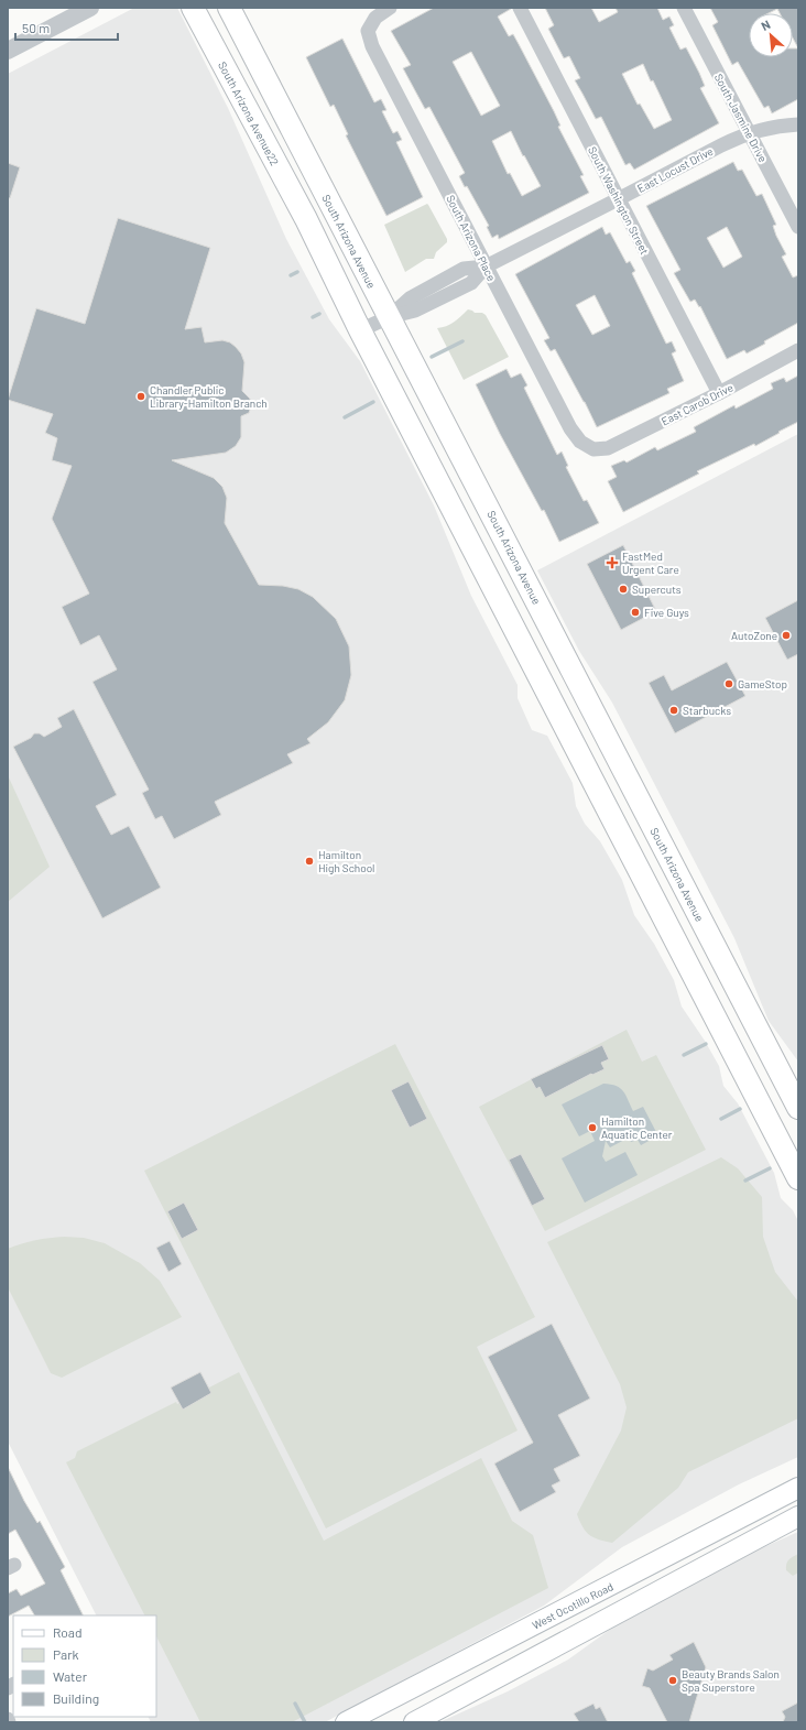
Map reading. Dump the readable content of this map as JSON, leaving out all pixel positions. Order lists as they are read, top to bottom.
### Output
{
  "streets": {
    "main road": ["South Arizona Avenue22", "South Arizona Avenue", "West Ocotillo Road"],
    "street": [
      "South Jasmine Drive",
      "East Locust Drive",
      "South Washington Street",
      "South Arizona Place",
      "East Carob Drive"
    ]
  },
  "crossings": [
    ["South Arizona Avenue22", "East Locust Drive"],
    ["South Jasmine Drive", "East Locust Drive"],
    ["East Locust Drive", "South Washington Street"],
    ["East Locust Drive", "South Arizona Place"],
    ["East Locust Drive", "South Arizona Avenue"],
    ["South Washington Street", "East Carob Drive"],
    ["South Arizona Place", "East Carob Drive"]
  ],
  "places": {
    "other": [
      "Chandler Public Library-Hamilton Branch",
      "Supercuts",
      "Five Guys",
      "AutoZone",
      "GameStop",
      "Starbucks",
      "Hamilton High School",
      "Hamilton Aquatic Center",
      "Beauty Brands Salon Spa Superstore"
    ],
    "health": ["FastMed Urgent Care"]
  },
  "legend": [
    "Road",
    "Park",
    "Water",
    "Building"
  ],
  "scale_bar": "50 m",
  "north": "top left"
}
